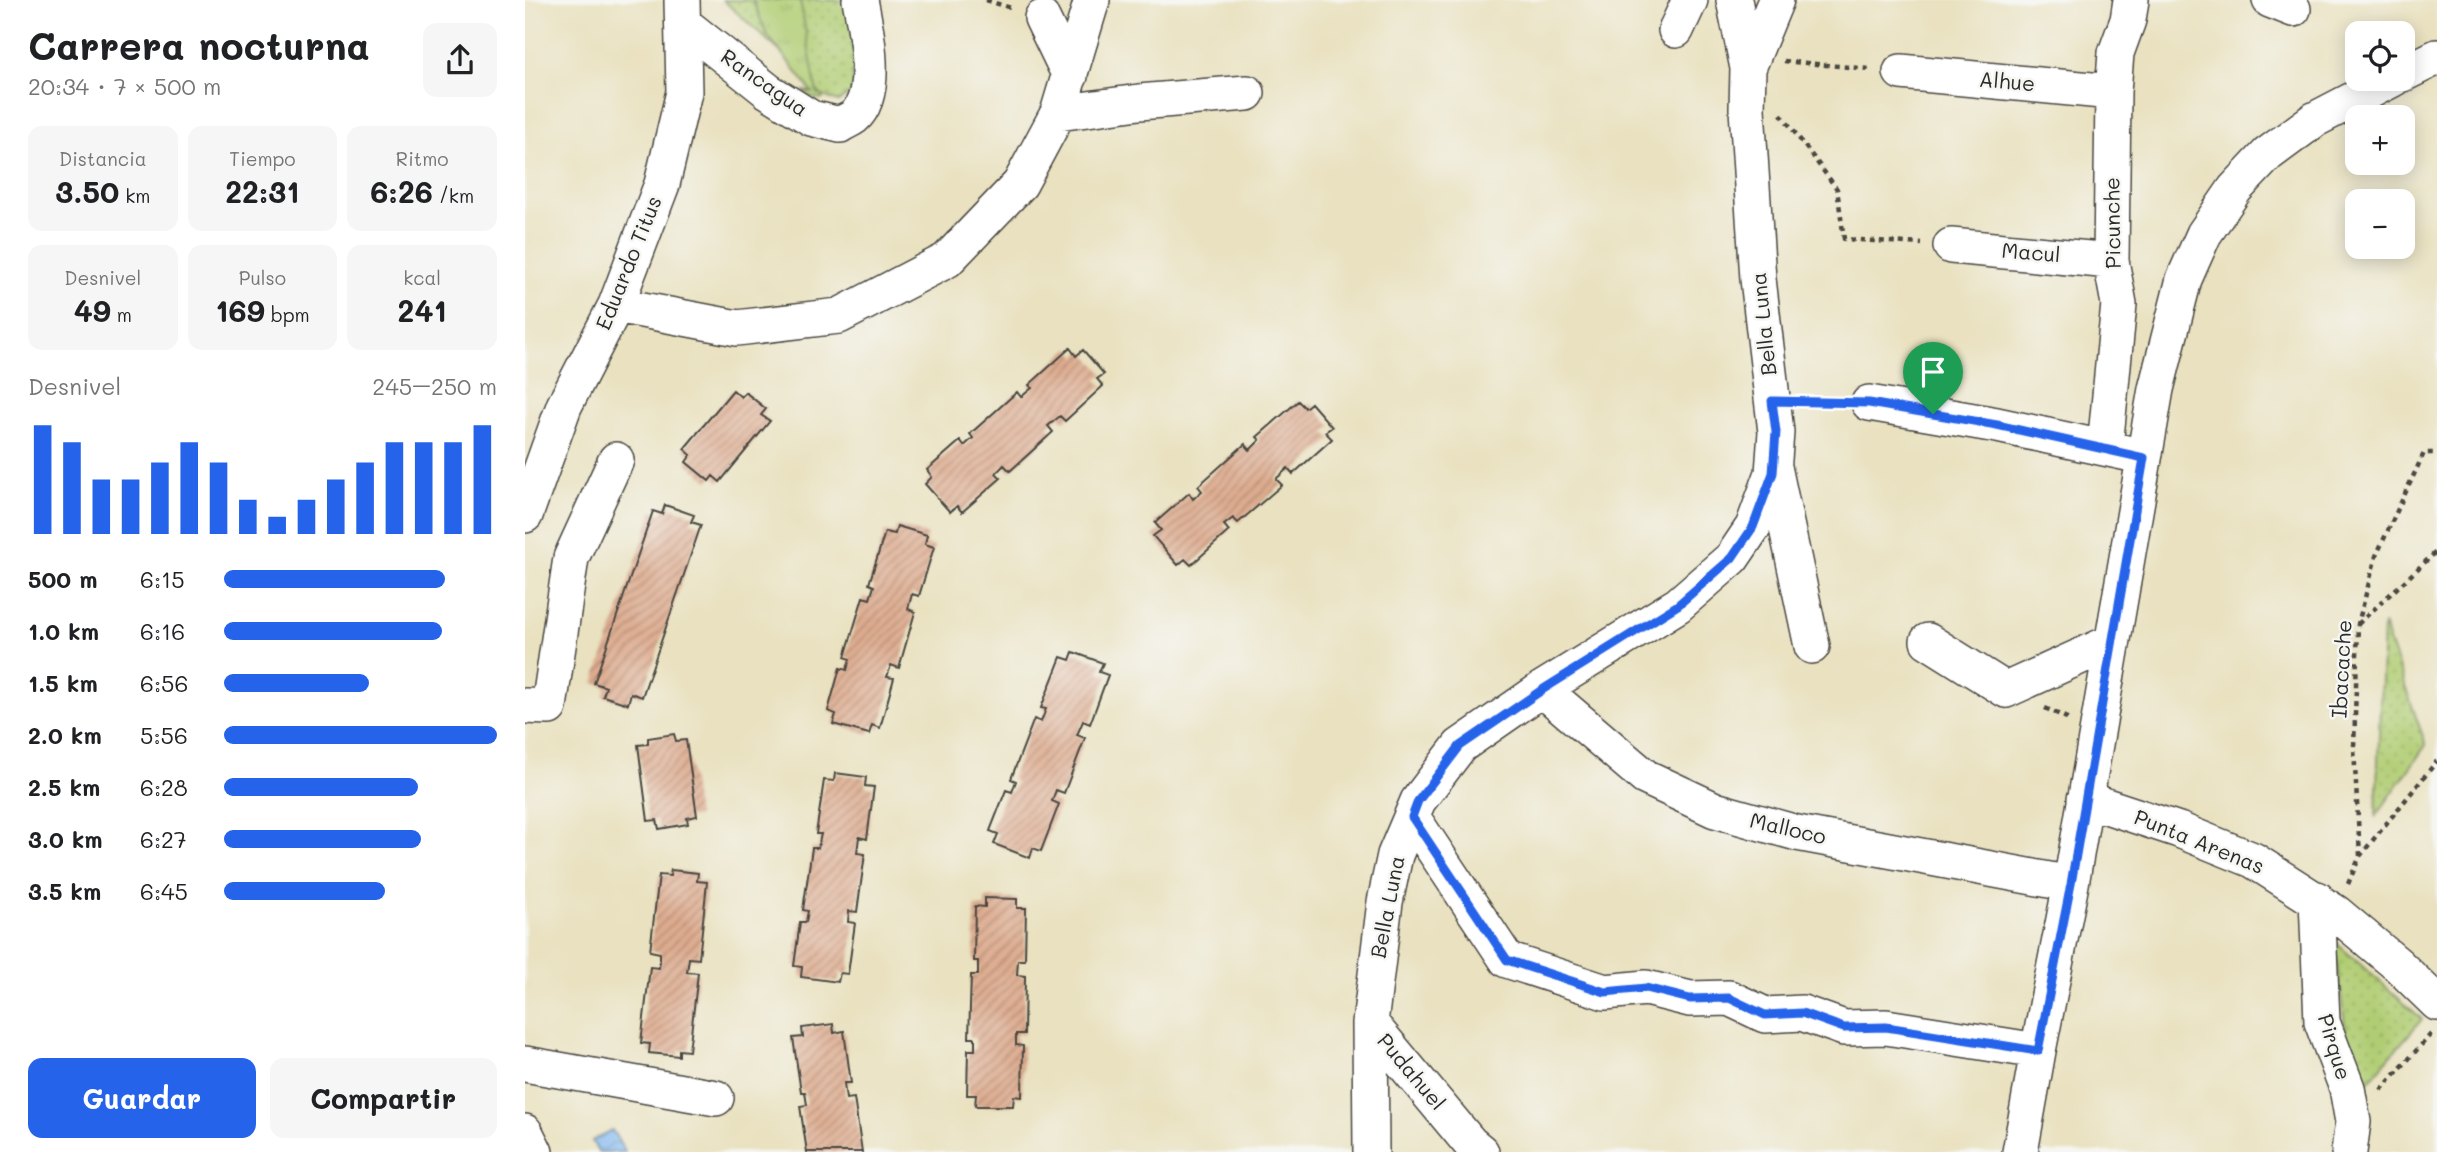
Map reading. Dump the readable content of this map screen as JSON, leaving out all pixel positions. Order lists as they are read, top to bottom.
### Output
{
  "streets": {
    "street": [
      "Alhue",
      "Rancagua",
      "Picunche",
      "Macul",
      "Eduardo Titus",
      "Bella Luna",
      "Malloco",
      "Punta Arenas",
      "Pirque",
      "Pudahuel"
    ],
    "path": ["Ibacache"]
  },
  "crossings": [
    ["Alhue", "Picunche"],
    ["Rancagua", "Eduardo Titus"],
    ["Picunche", "Macul"],
    ["Bella Luna", "Malloco"],
    ["Bella Luna", "Pudahuel"],
    ["Punta Arenas", "Pirque"]
  ],
  "page": {
    "heading": ["Carrera nocturna", "20:34 · 7 × 500 m"],
    "map_buttons": ["+", "−"],
    "stats": [
      ["Distancia", "3.50 km"],
      ["Tiempo", "22:31"],
      ["Ritmo", "6:26 /km"],
      ["Desnivel", "49 m"],
      ["Pulso", "169 bpm"],
      ["kcal", "241"]
    ],
    "chart": ["Desnivel", "245–250 m"],
    "list": [
      {
        "name": "500 m",
        "note": "6:15"
      },
      {
        "name": "1.0 km",
        "note": "6:16"
      },
      {
        "name": "1.5 km",
        "note": "6:56"
      },
      {
        "name": "2.0 km",
        "note": "5:56"
      },
      {
        "name": "2.5 km",
        "note": "6:28"
      },
      {
        "name": "3.0 km",
        "note": "6:27"
      },
      {
        "name": "3.5 km",
        "note": "6:45"
      }
    ],
    "buttons": ["Guardar", "Compartir"]
  }
}
